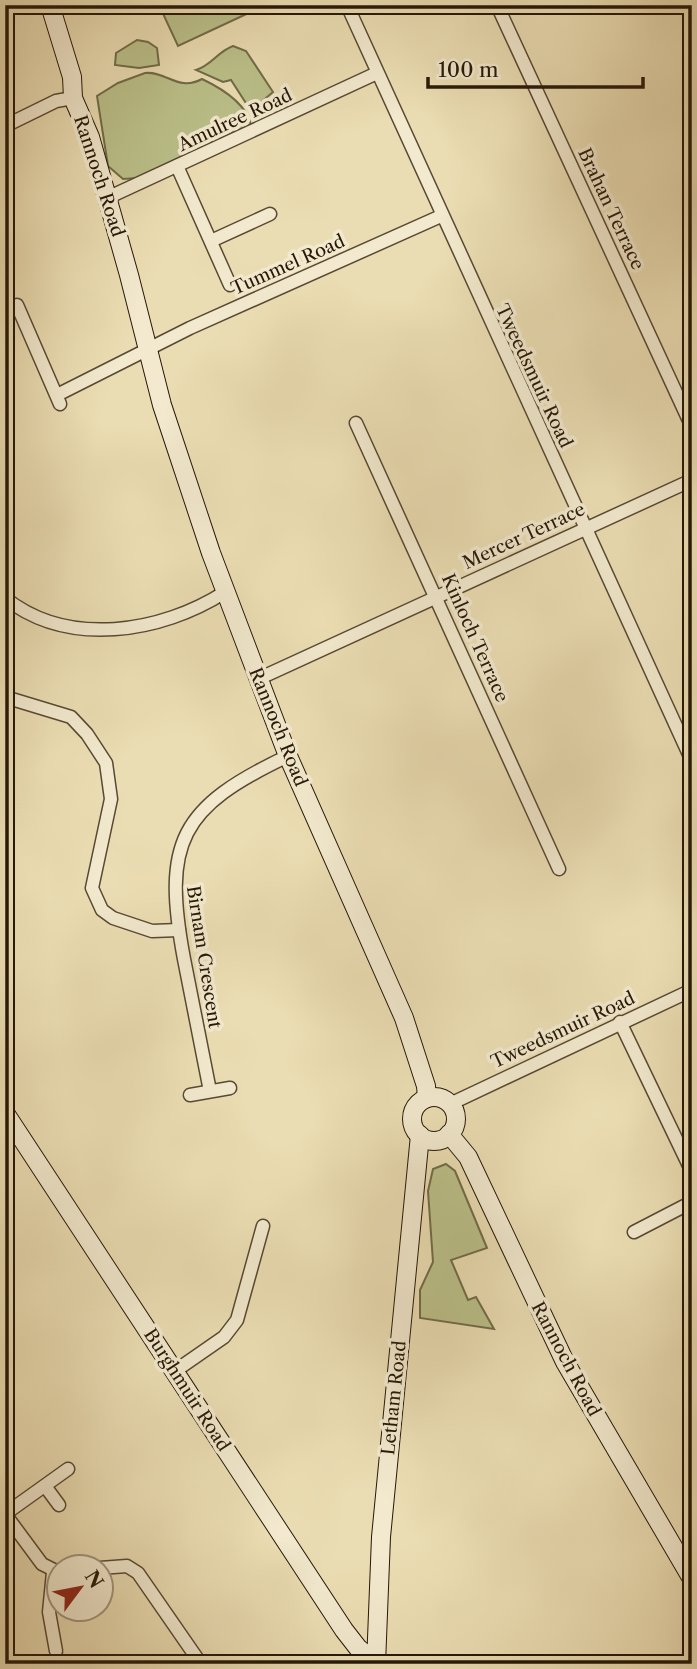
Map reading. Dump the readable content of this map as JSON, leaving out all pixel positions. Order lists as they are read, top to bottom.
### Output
{
  "streets": {
    "street": [
      "Amulree Road",
      "Rannoch Road",
      "Brahan Terrace",
      "Tummel Road",
      "Tweedsmuir Road",
      "Mercer Terrace",
      "Kinloch Terrace",
      "Birnam Crescent",
      "Burghmuir Road",
      "Letham Road"
    ]
  },
  "crossings": [
    ["Amulree Road", "Rannoch Road"],
    ["Amulree Road", "Tweedsmuir Road"],
    ["Rannoch Road", "Tummel Road"],
    ["Rannoch Road", "Tweedsmuir Road"],
    ["Rannoch Road", "Mercer Terrace"],
    ["Rannoch Road", "Birnam Crescent"],
    ["Rannoch Road", "Letham Road"],
    ["Tummel Road", "Tweedsmuir Road"],
    ["Tweedsmuir Road", "Mercer Terrace"],
    ["Tweedsmuir Road", "Letham Road"],
    ["Mercer Terrace", "Kinloch Terrace"],
    ["Burghmuir Road", "Letham Road"]
  ],
  "scale_bar": "100 m",
  "north": "top right"
}
